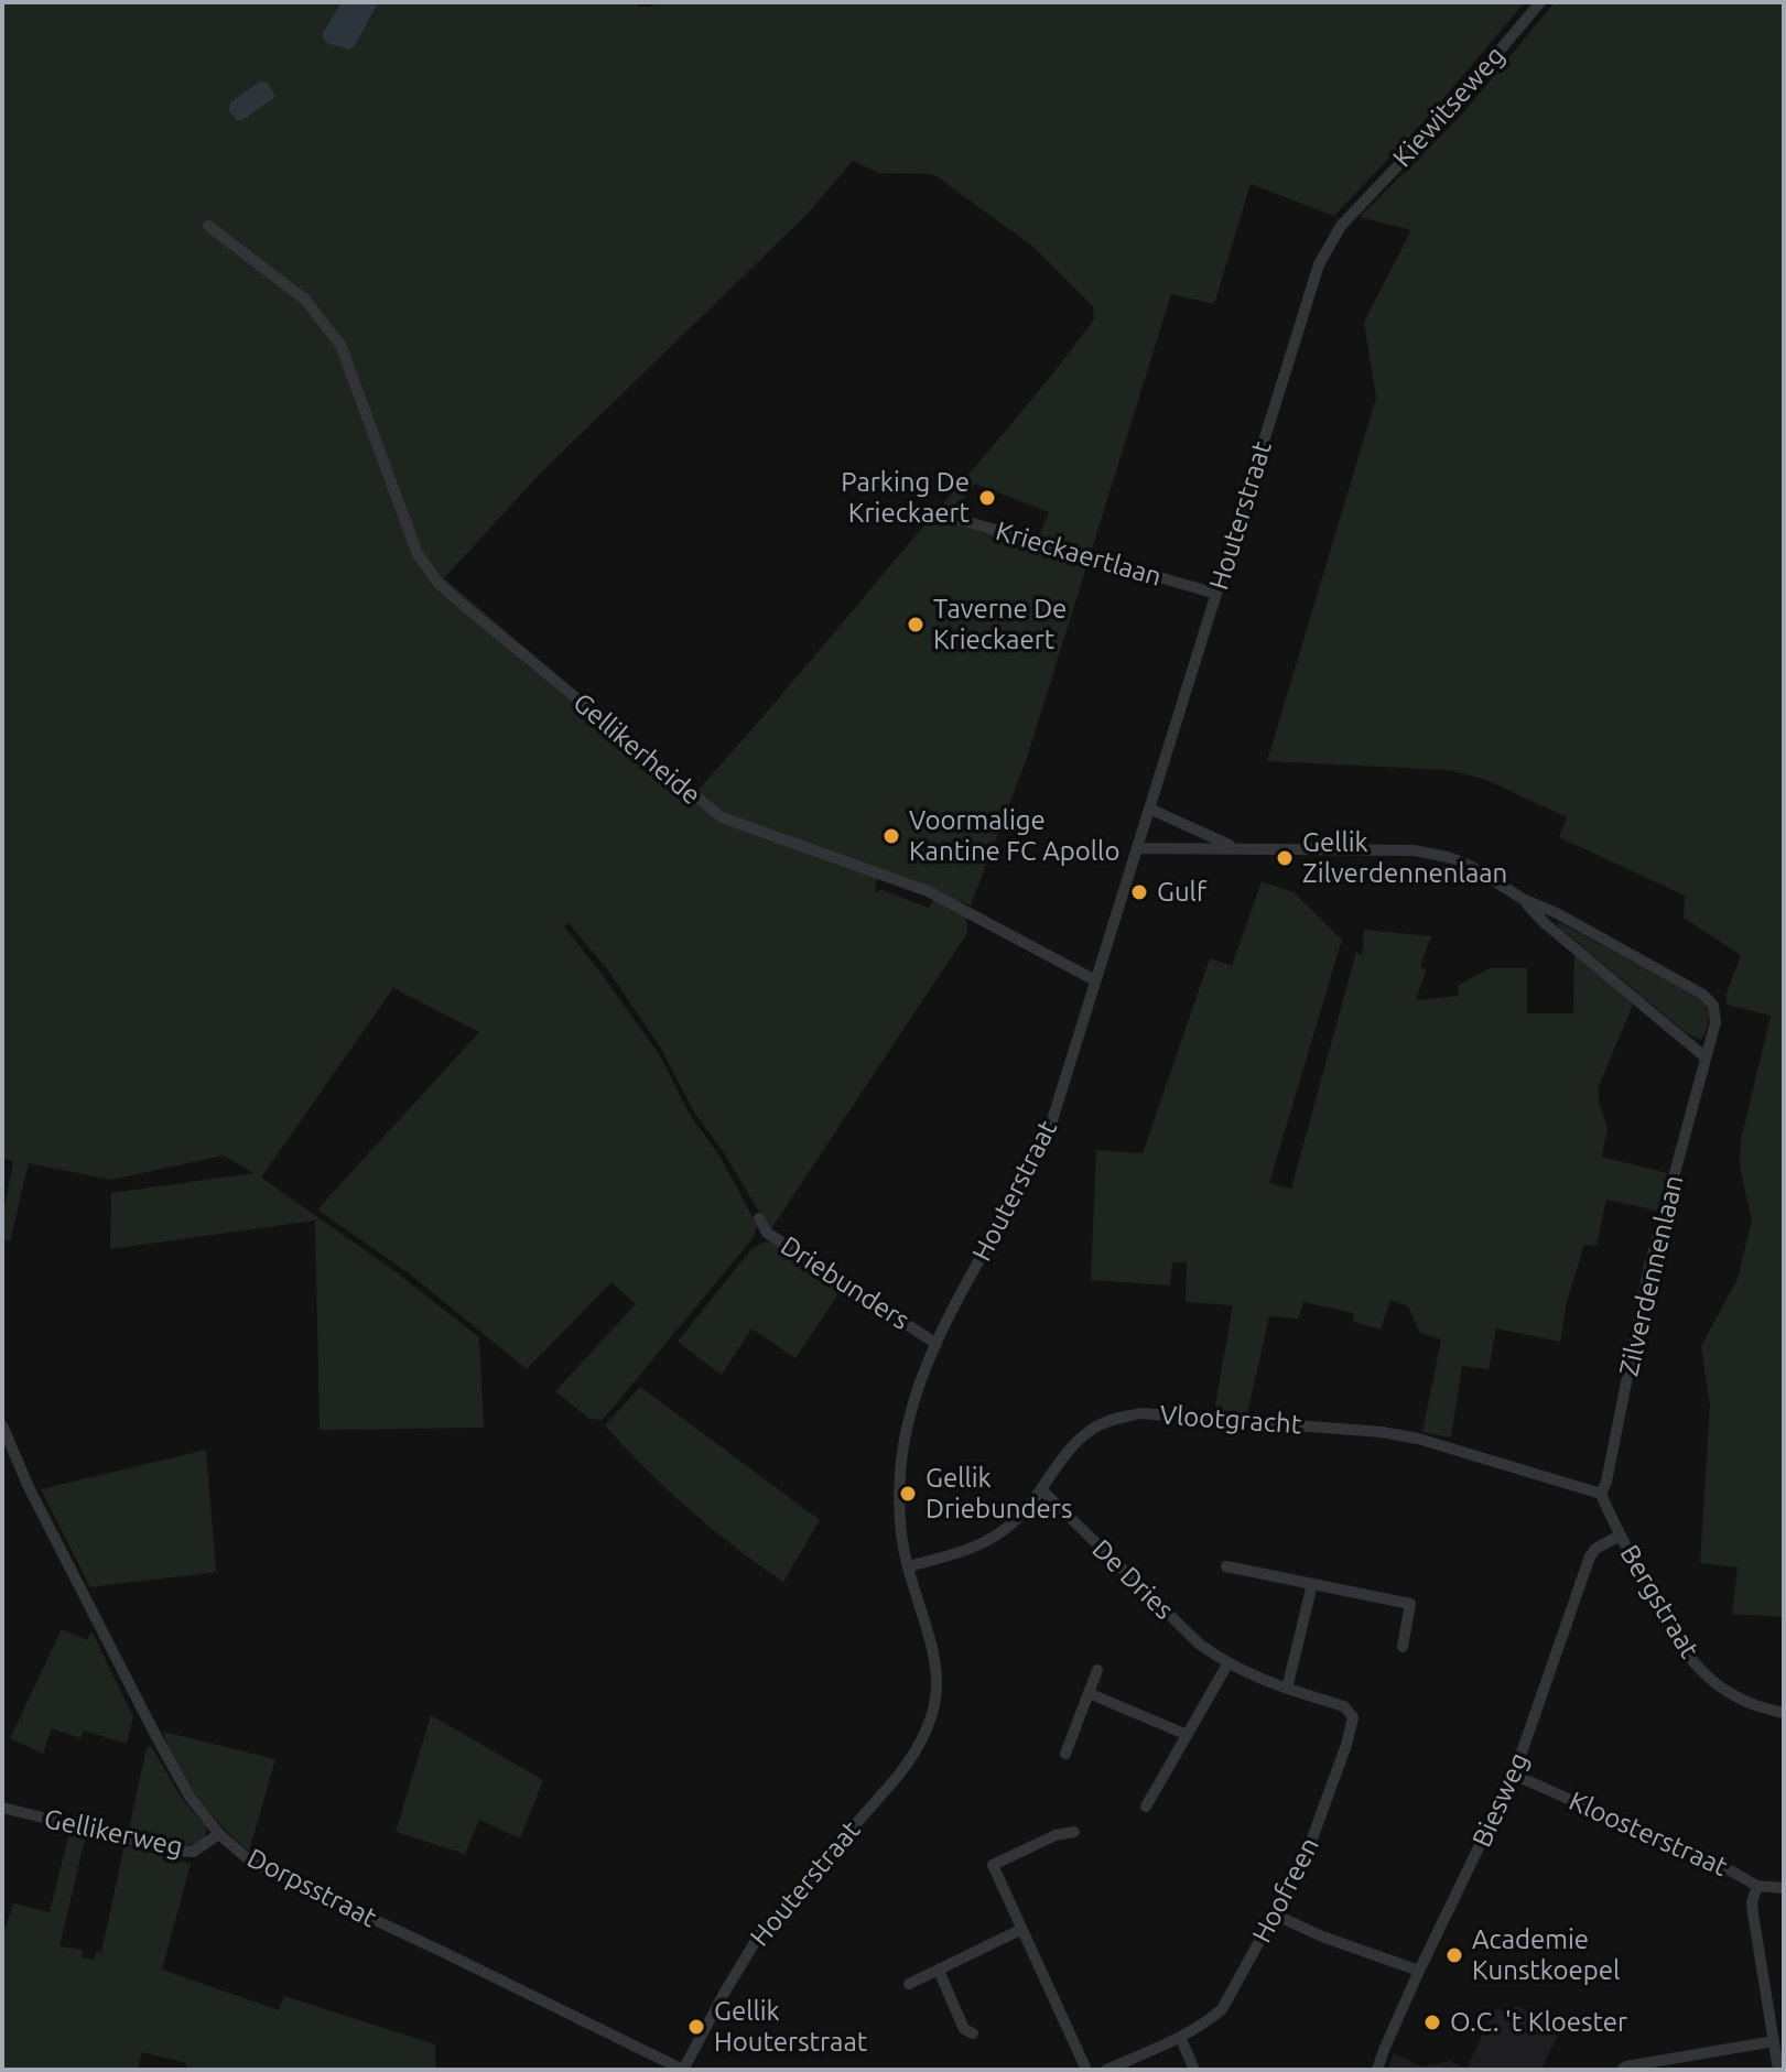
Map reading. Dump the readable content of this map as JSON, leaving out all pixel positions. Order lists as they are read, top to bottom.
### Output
{
  "streets": {
    "street": [
      "Kiewitseweg",
      "Houterstraat",
      "Krieckaertlaan",
      "Gellikerheide",
      "Zilverdennenlaan",
      "Driebunders",
      "Vlootgracht",
      "De Dries",
      "Bergstraat",
      "Biesweg",
      "Gellikerweg",
      "Kloosterstraat",
      "Dorpsstraat",
      "Hoofreen"
    ]
  },
  "crossings": [
    ["Kiewitseweg", "Houterstraat"],
    ["Houterstraat", "Krieckaertlaan"],
    ["Houterstraat", "Gellikerheide"],
    ["Houterstraat", "Zilverdennenlaan"],
    ["Houterstraat", "Driebunders"],
    ["Houterstraat", "Vlootgracht"],
    ["Houterstraat", "Dorpsstraat"],
    ["Zilverdennenlaan", "Vlootgracht"],
    ["Zilverdennenlaan", "Bergstraat"],
    ["Vlootgracht", "De Dries"],
    ["Vlootgracht", "Bergstraat"],
    ["De Dries", "Hoofreen"],
    ["Bergstraat", "Biesweg"],
    ["Biesweg", "Kloosterstraat"],
    ["Gellikerweg", "Dorpsstraat"]
  ],
  "places": [
    "Parking De Krieckaert",
    "Taverne De Krieckaert",
    "Voormalige Kantine FC Apollo",
    "Gellik Zilverdennenlaan",
    "Gulf",
    "Gellik Driebunders",
    "Academie Kunstkoepel",
    "O.C. 't Kloester",
    "Gellik Houterstraat"
  ]
}
